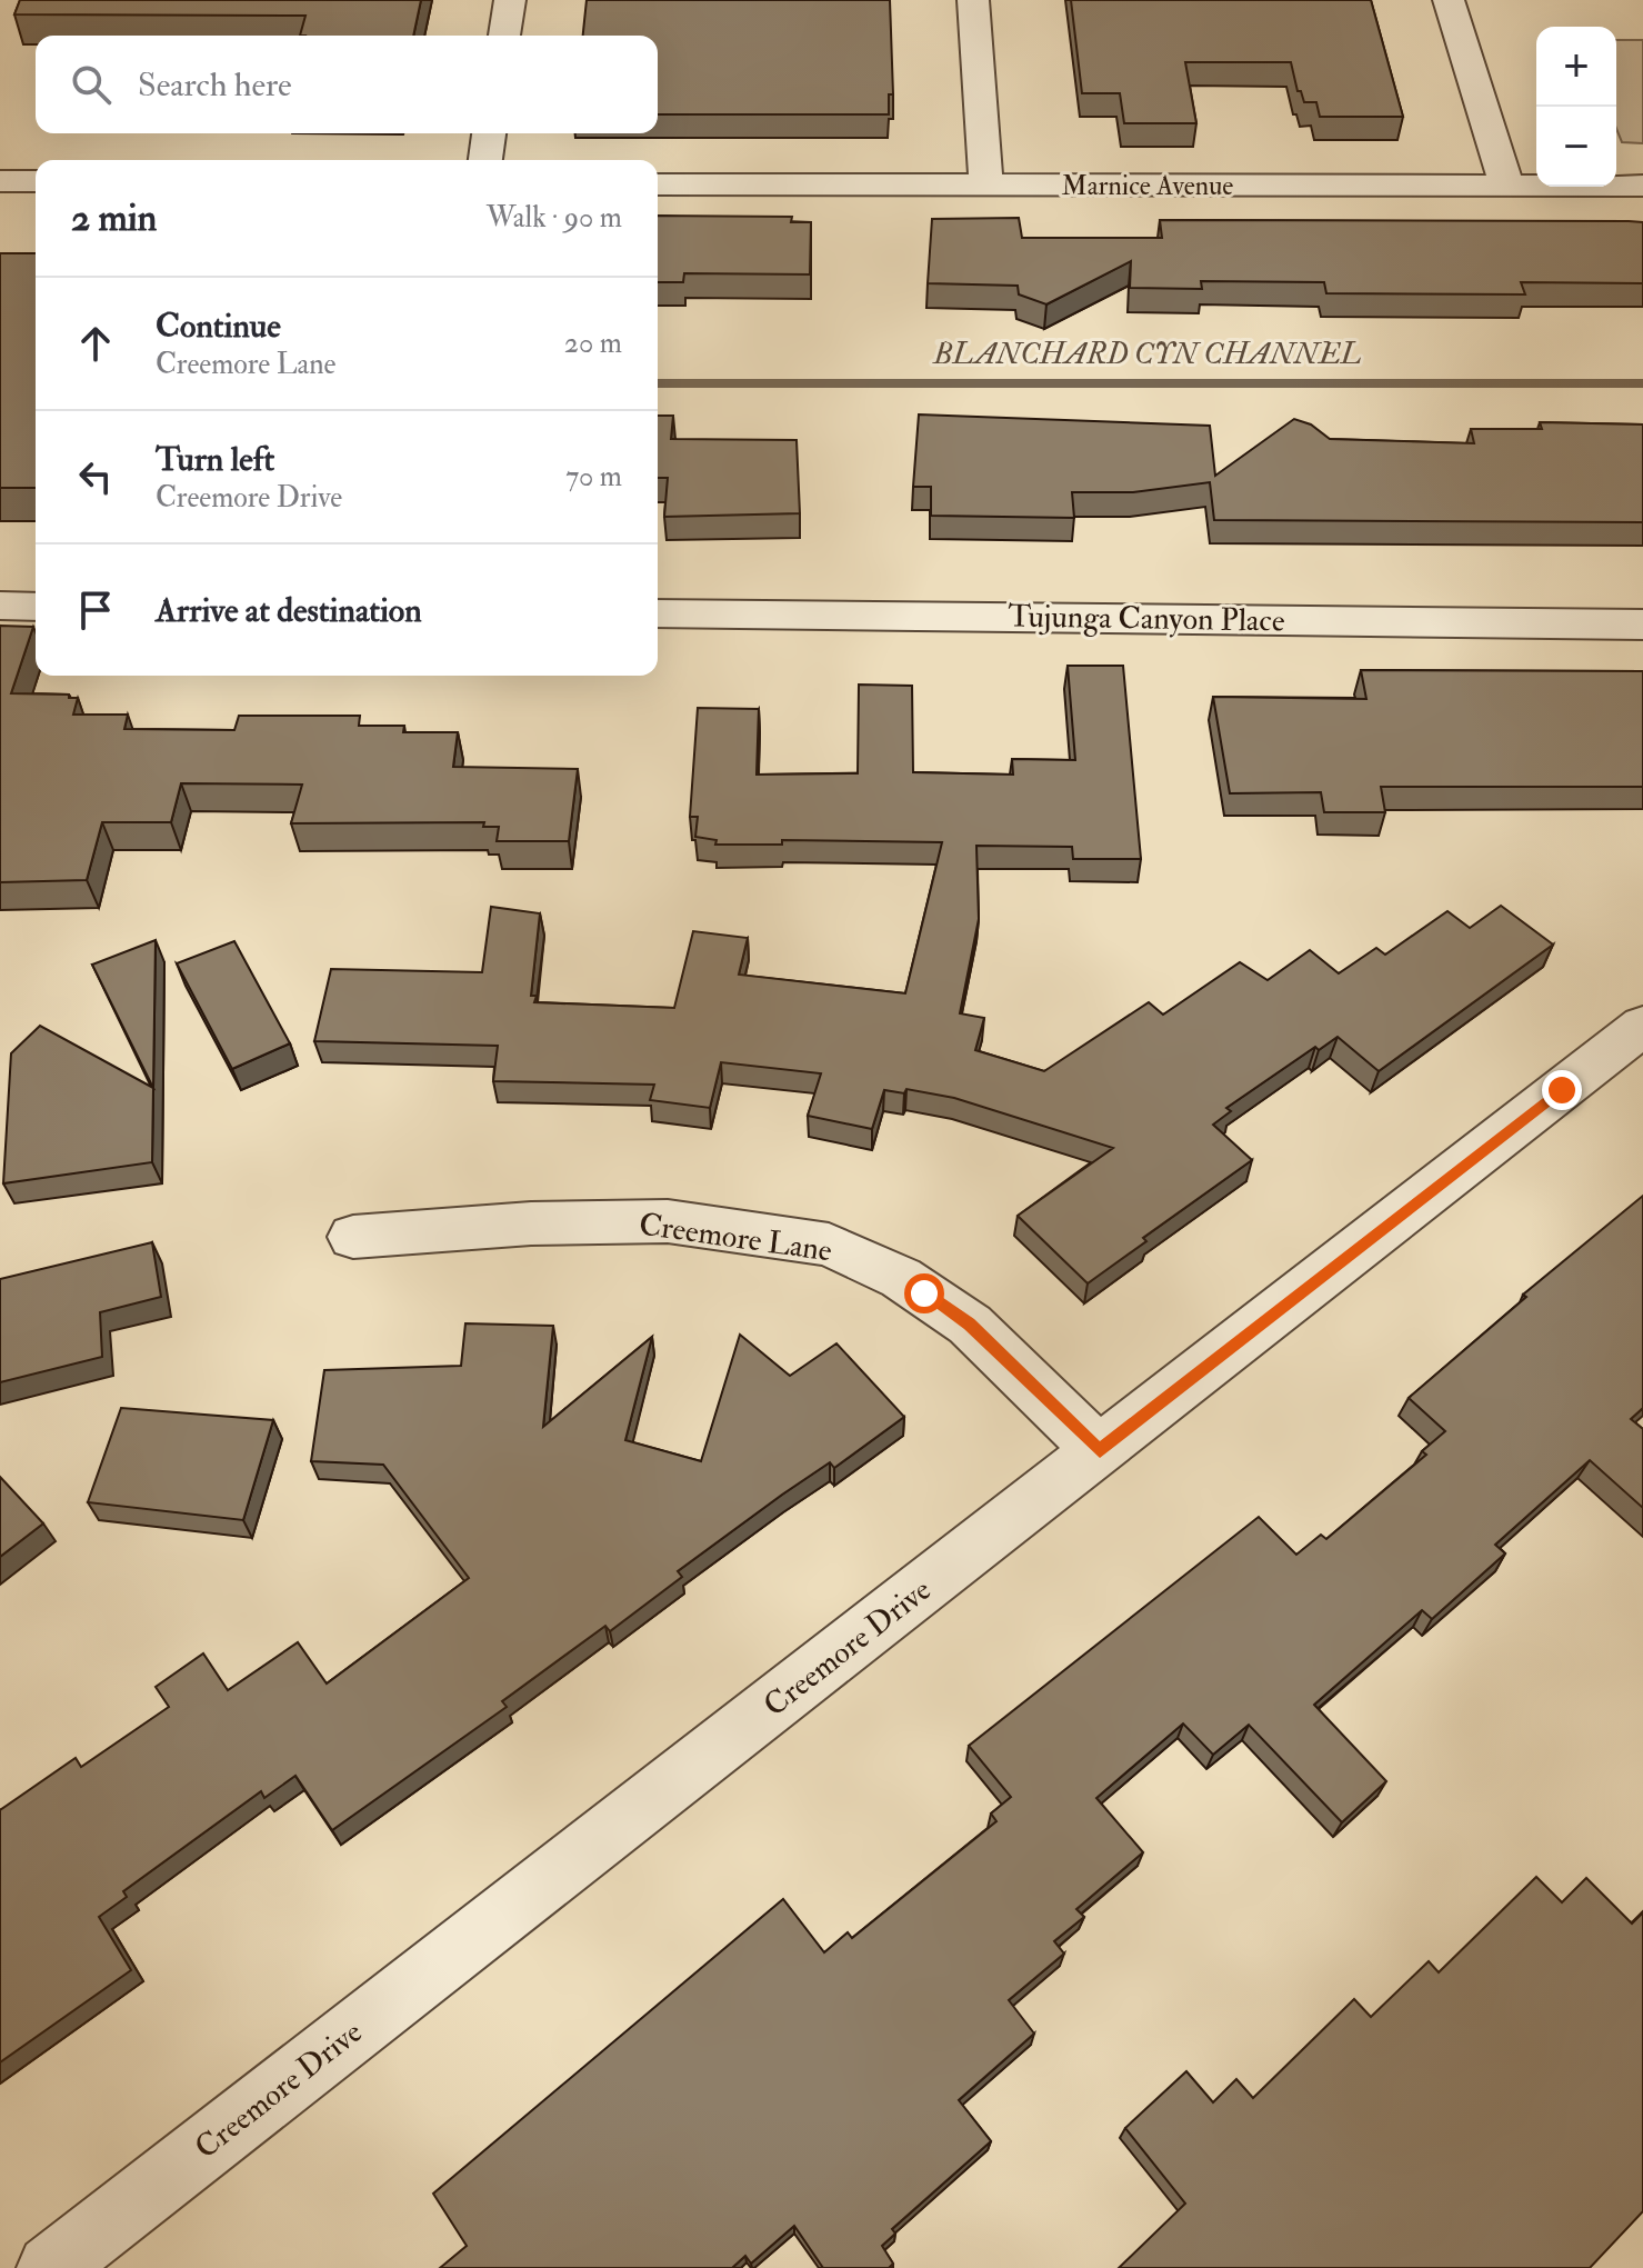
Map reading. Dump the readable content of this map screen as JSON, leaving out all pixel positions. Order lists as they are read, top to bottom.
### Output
{
  "streets": {
    "street": [
      "Marnice Avenue",
      "Tujunga Canyon Place",
      "Creemore Lane",
      "Creemore Drive"
    ]
  },
  "crossings": [
    ["Creemore Lane", "Creemore Drive"]
  ],
  "water": ["BLANCHARD CYN CHANNEL"],
  "page": {
    "map_buttons": ["+", "−"],
    "search": "Search here",
    "heading": ["2 min", "Walk · 90 m"],
    "list": [
      ["Continue", "Creemore Lane", "20 m"],
      ["Turn left", "Creemore Drive", "70 m"],
      "Arrive at destination"
    ]
  }
}
